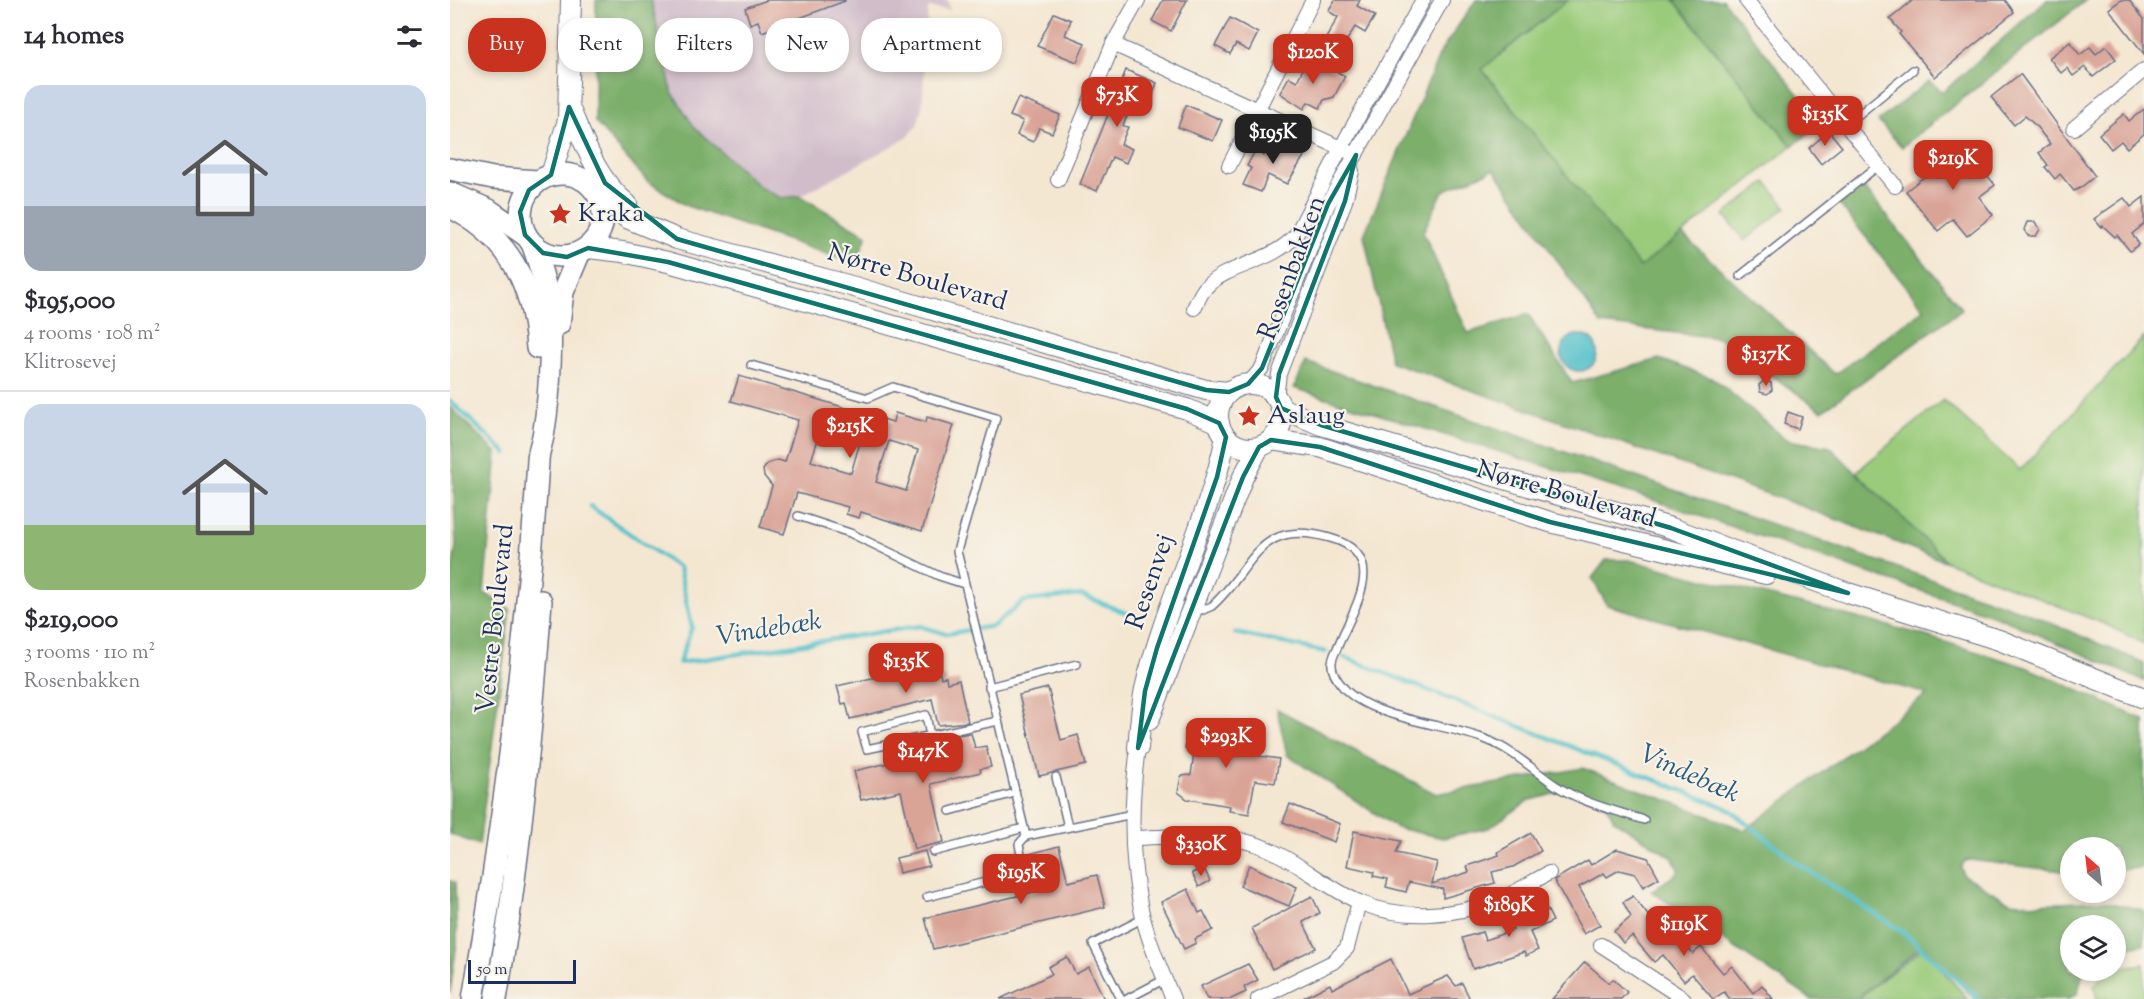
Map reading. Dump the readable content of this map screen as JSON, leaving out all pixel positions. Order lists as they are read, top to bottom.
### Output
{
  "streets": {
    "main road": ["Vestre Boulevard"],
    "street": ["Rosenbakken", "Nørre Boulevard", "Resenvej"]
  },
  "crossings": [
    ["Rosenbakken", "Nørre Boulevard"],
    ["Rosenbakken", "Resenvej"],
    ["Nørre Boulevard", "Resenvej"],
    ["Nørre Boulevard", "Vestre Boulevard"]
  ],
  "water": ["Vindebæk"],
  "places": {
    "place": ["Kraka", "Aslaug"]
  },
  "scale_bar": "50 m",
  "north": "top left",
  "page": {
    "heading": "14 homes",
    "chip": [
      "Buy",
      "Rent",
      "Filters",
      "New",
      "Apartment"
    ],
    "price": [
      "$120K",
      "$73K",
      "$135K",
      "$195K",
      "$219K",
      "$137K",
      "$215K",
      "$135K",
      "$293K",
      "$147K",
      "$330K",
      "$195K",
      "$189K",
      "$119K"
    ],
    "list": [
      {
        "name": "$195,000",
        "note": "4 rooms · 108 m² · Klitrosevej"
      },
      {
        "name": "$219,000",
        "note": "3 rooms · 110 m² · Rosenbakken"
      }
    ],
    "scale": "50 m"
  }
}
